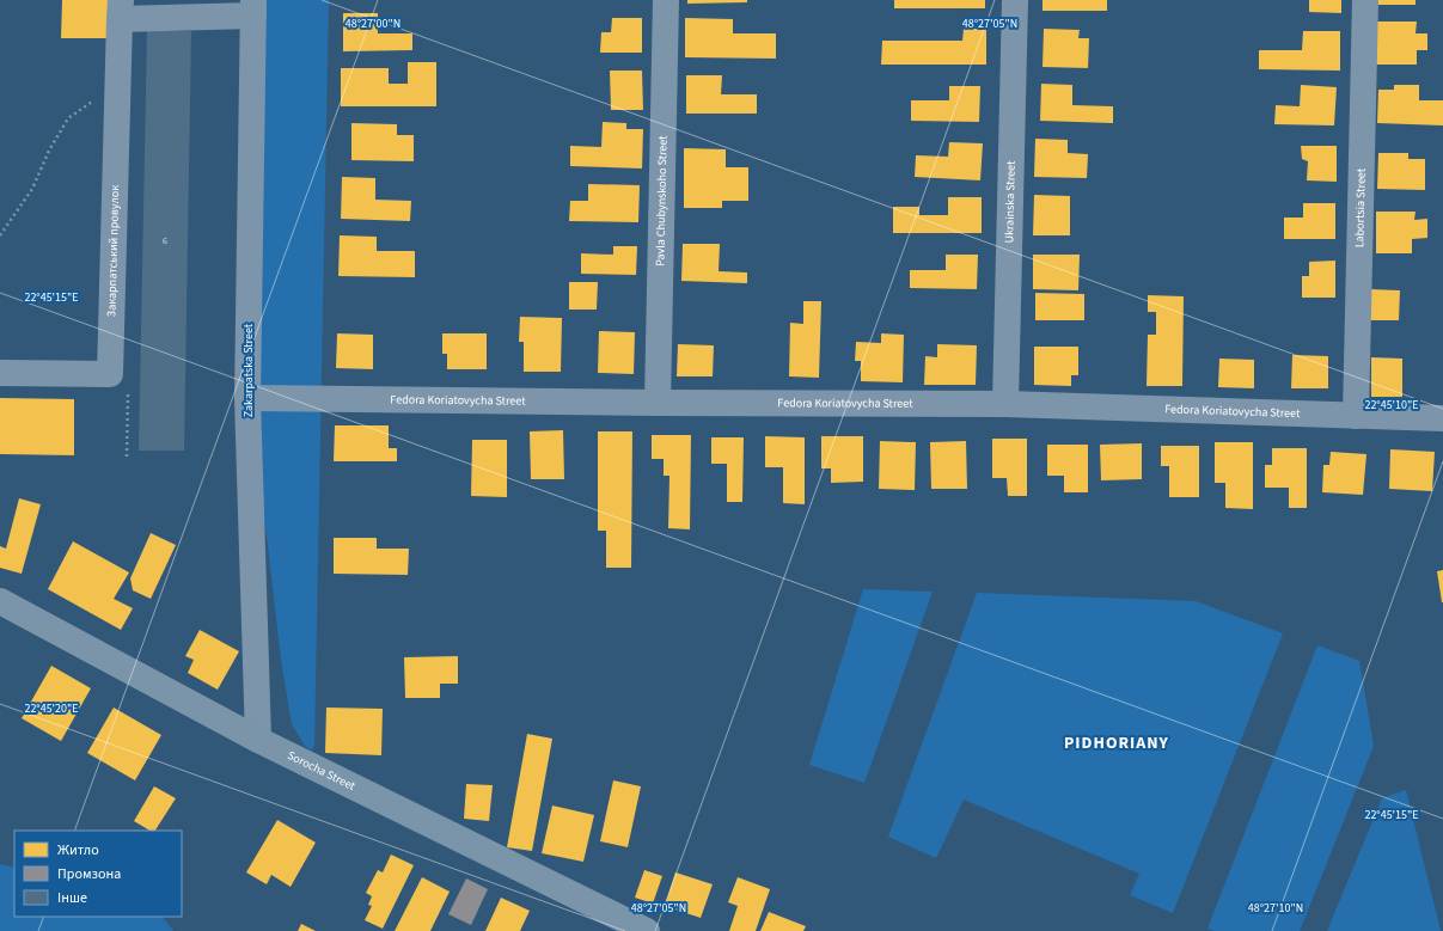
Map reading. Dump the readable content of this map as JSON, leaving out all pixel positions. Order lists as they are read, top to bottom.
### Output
{
  "streets": {
    "main road": ["Sorocha Street"],
    "street": [
      "Pavla Chubynskoho Street",
      "Ukrainska Street",
      "Labortsia Street",
      "Закарпатський провулок",
      "Zakarpatska Street",
      "Fedora Koriatovycha Street"
    ]
  },
  "crossings": [
    ["Pavla Chubynskoho Street", "Fedora Koriatovycha Street"],
    ["Ukrainska Street", "Fedora Koriatovycha Street"],
    ["Labortsia Street", "Fedora Koriatovycha Street"],
    ["Закарпатський провулок", "Zakarpatska Street"],
    ["Zakarpatska Street", "Fedora Koriatovycha Street"],
    ["Zakarpatska Street", "Sorocha Street"]
  ],
  "districts": ["PIDHORIANY"],
  "house_numbers": ["6"],
  "legend": ["Житло", "Промзона", "Інше"],
  "coordinates": [
    "48°27'00\"N",
    "48°27'05\"N",
    "22°45'15\"E",
    "22°45'10\"E",
    "22°45'20\"E",
    "48°27'10\"N"
  ]
}
